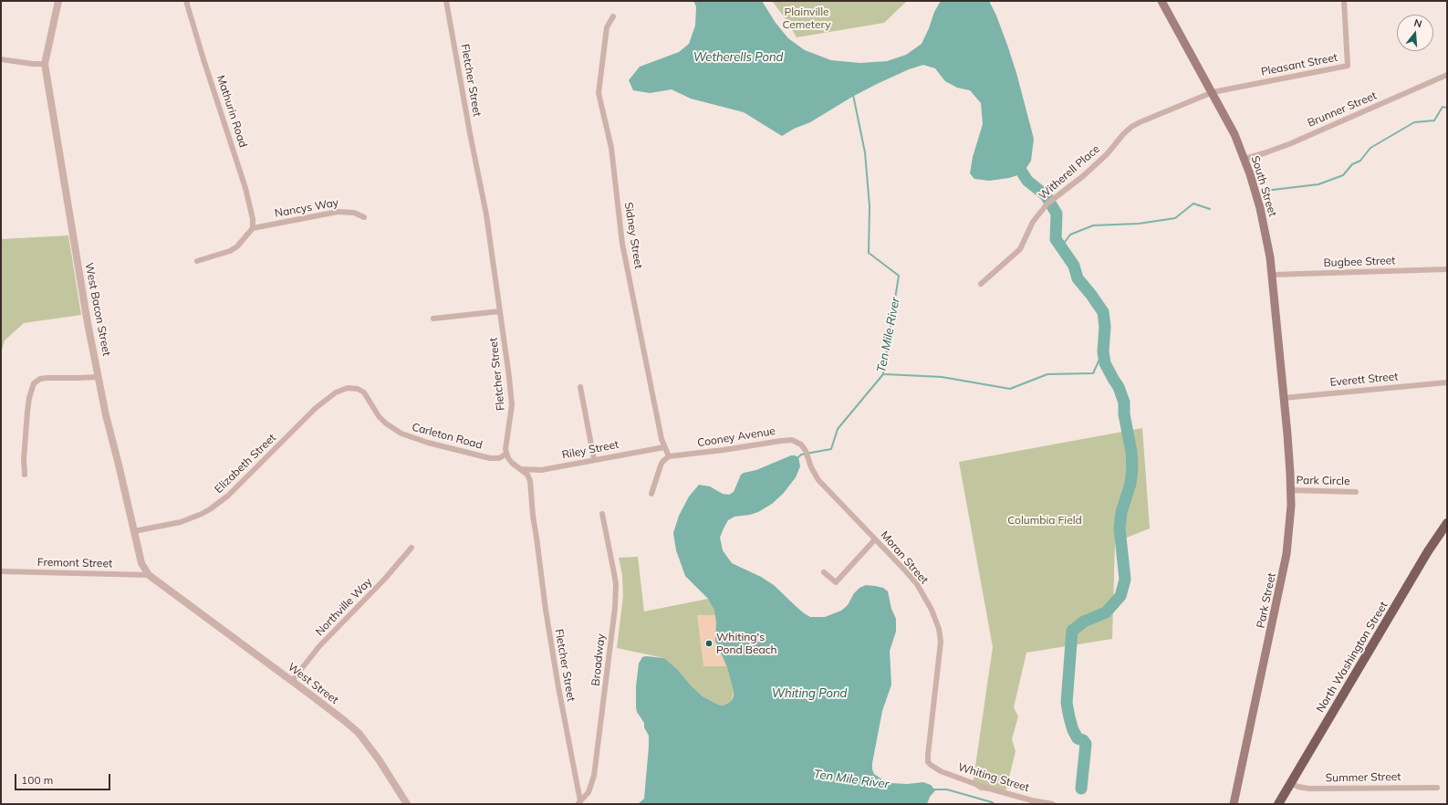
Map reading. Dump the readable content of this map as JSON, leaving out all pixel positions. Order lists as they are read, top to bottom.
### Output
{
  "streets": {
    "main road": ["South Street", "Park Street", "North Washington Street"],
    "street": [
      "Pleasant Street",
      "Fletcher Street",
      "Brunner Street",
      "Mathurin Road",
      "Witherell Place",
      "Nancys Way",
      "Sidney Street",
      "Bugbee Street",
      "West Bacon Street",
      "Everett Street",
      "Carleton Road",
      "Cooney Avenue",
      "Riley Street",
      "Elizabeth Street",
      "Park Circle",
      "Moran Street",
      "Fremont Street",
      "Northville Way",
      "Broadway",
      "West Street",
      "Whiting Street",
      "Summer Street"
    ]
  },
  "crossings": [
    ["Pleasant Street", "Witherell Place"],
    ["Pleasant Street", "South Street"],
    ["Fletcher Street", "Carleton Road"],
    ["Fletcher Street", "Riley Street"],
    ["Fletcher Street", "Broadway"],
    ["Brunner Street", "South Street"],
    ["Mathurin Road", "Nancys Way"],
    ["Witherell Place", "South Street"],
    ["South Street", "Bugbee Street"],
    ["South Street", "Everett Street"],
    ["South Street", "Park Street"],
    ["Sidney Street", "Cooney Avenue"],
    ["Sidney Street", "Riley Street"],
    ["West Bacon Street", "Elizabeth Street"],
    ["West Bacon Street", "Fremont Street"],
    ["West Bacon Street", "West Street"],
    ["Everett Street", "Park Street"],
    ["Carleton Road", "Elizabeth Street"],
    ["Cooney Avenue", "Moran Street"],
    ["Park Circle", "Park Street"],
    ["Moran Street", "Whiting Street"],
    ["Northville Way", "West Street"],
    ["North Washington Street", "Summer Street"]
  ],
  "water": ["Wetherells Pond", "Ten Mile River", "Whiting Pond"],
  "parks": ["Plainville Cemetery", "Columbia Field"],
  "places": ["Whiting's Pond Beach"],
  "scale_bar": "100 m",
  "north": "top"
}
